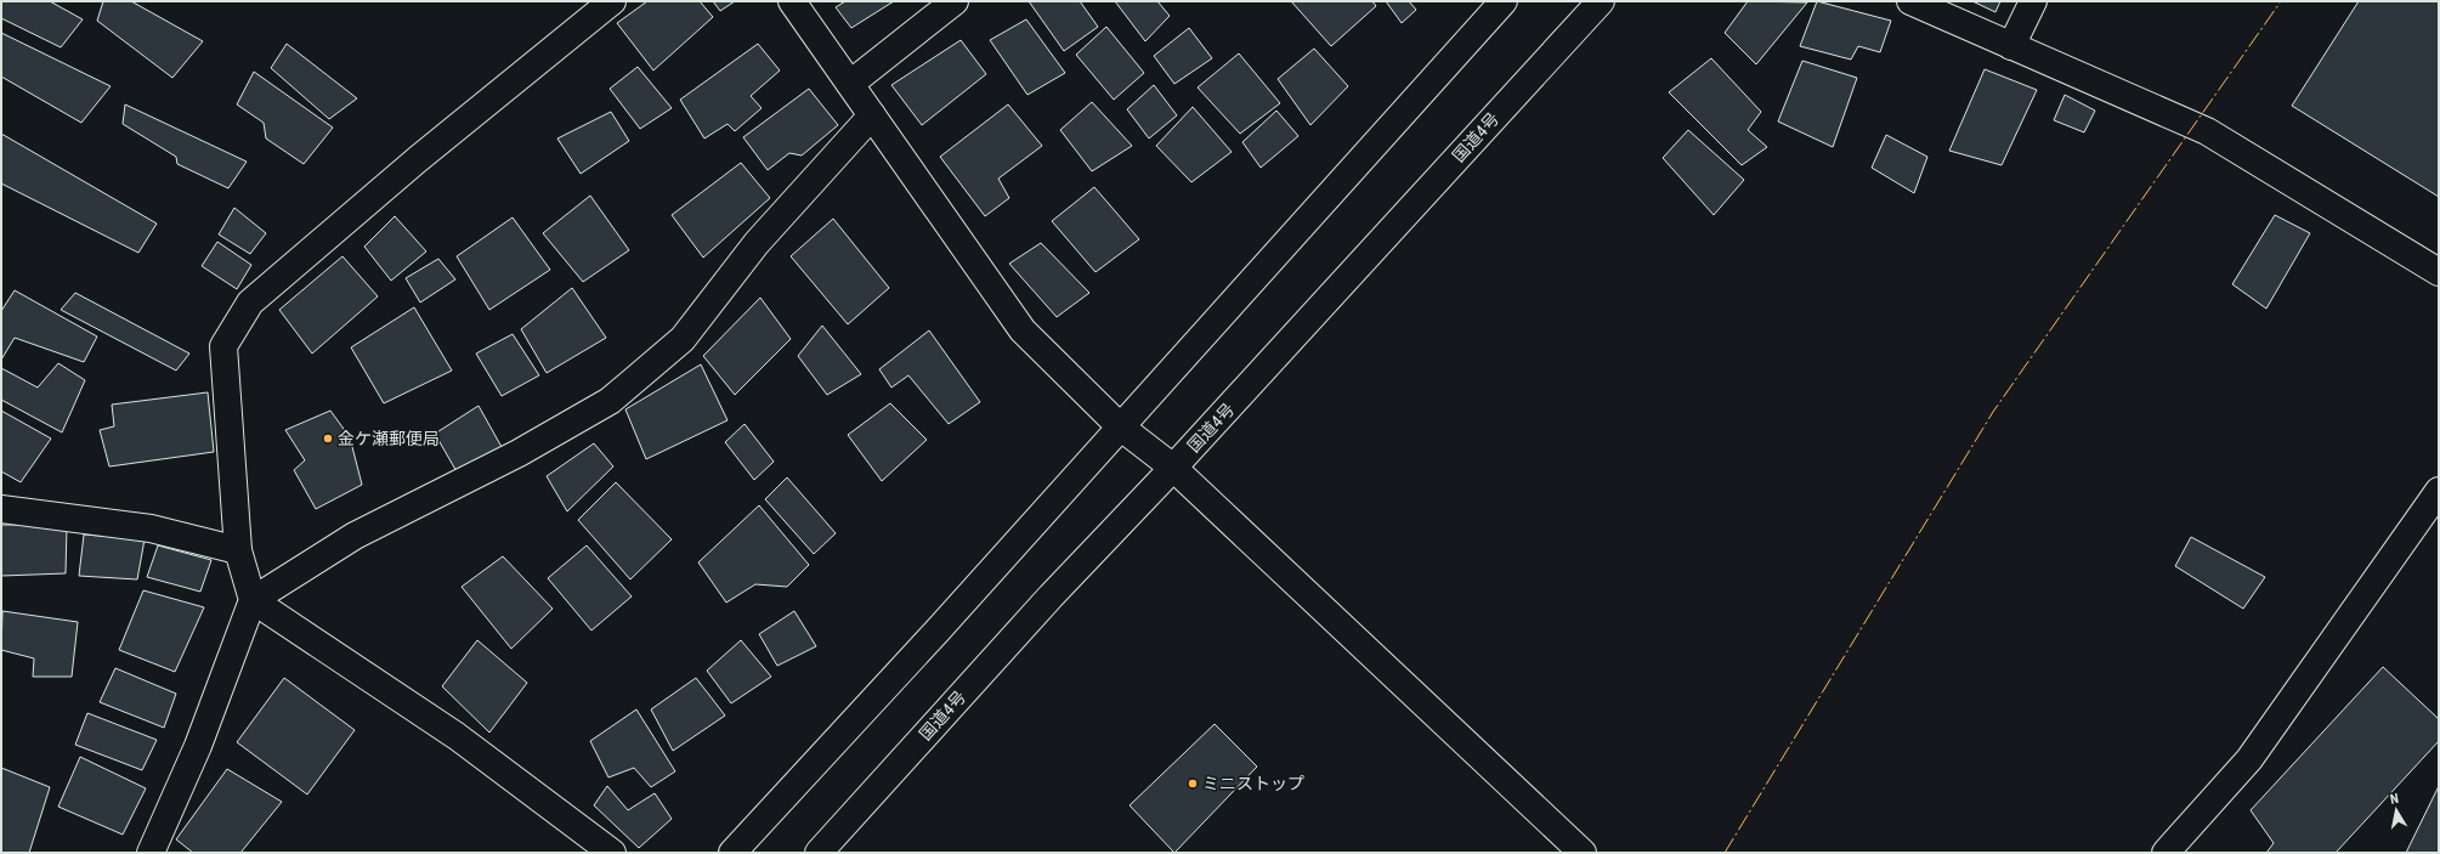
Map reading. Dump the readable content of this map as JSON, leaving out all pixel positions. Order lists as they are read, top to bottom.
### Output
{
  "streets": {
    "main road": ["国道4号"]
  },
  "places": ["金ケ瀬郵便局", "ミニストップ"],
  "north": "top"
}
